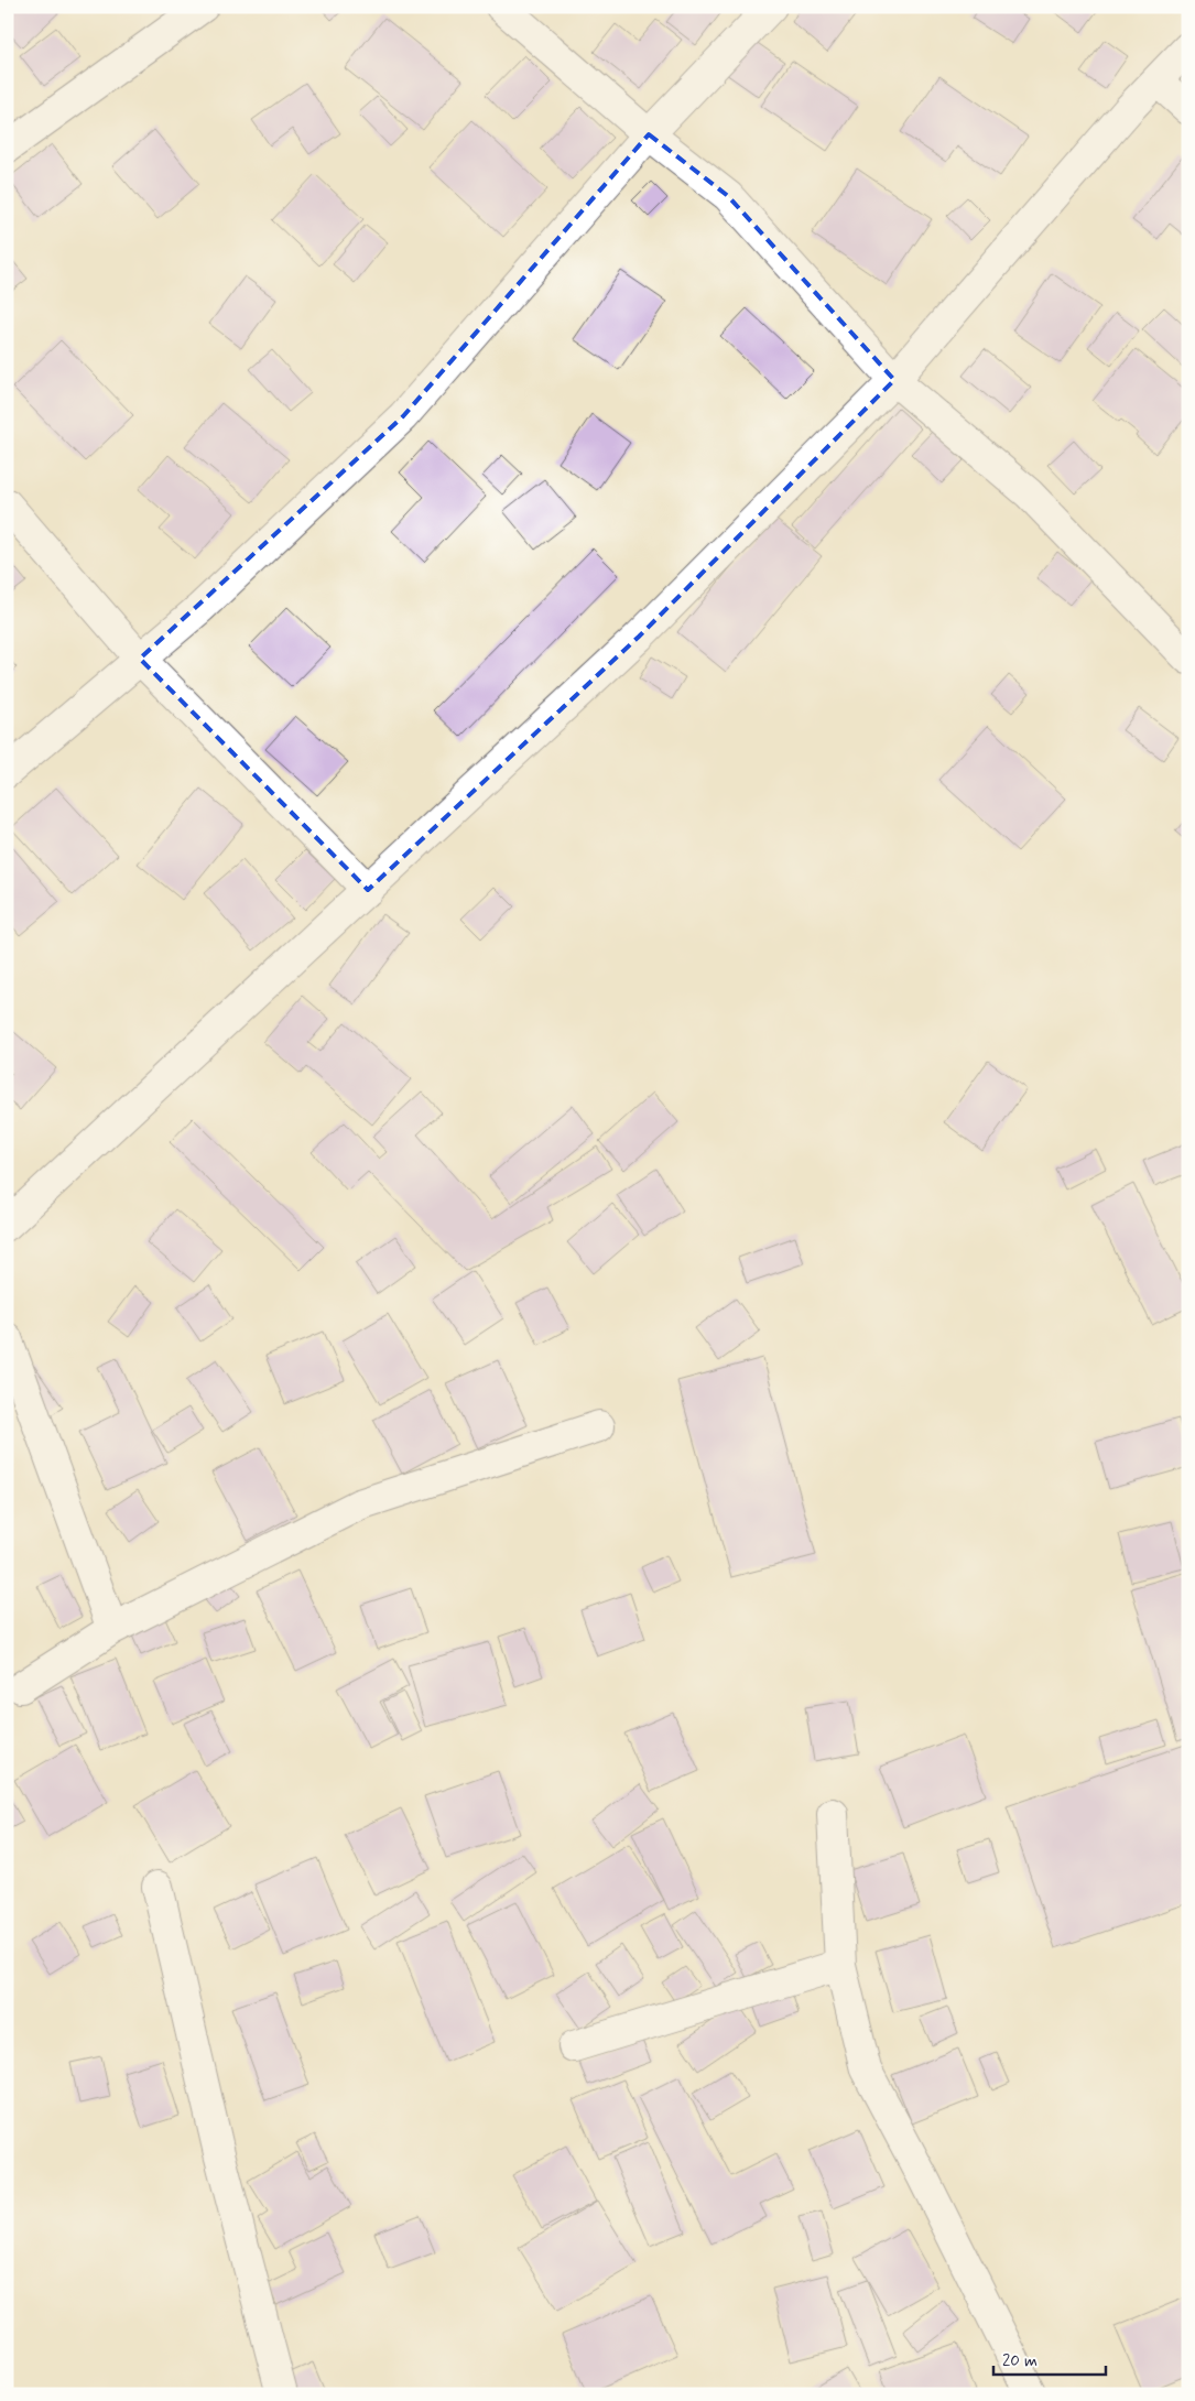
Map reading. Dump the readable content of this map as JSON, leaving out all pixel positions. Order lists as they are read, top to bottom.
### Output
{
  "scale_bar": "20 m"
}
